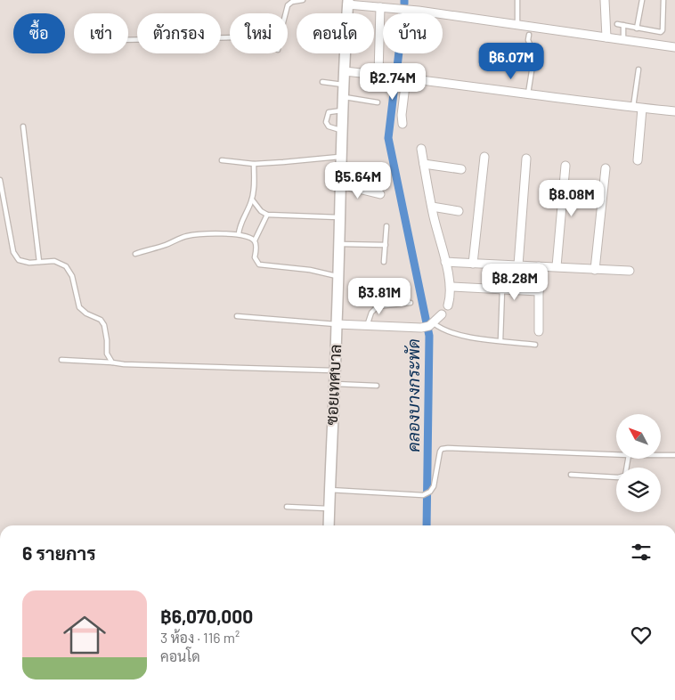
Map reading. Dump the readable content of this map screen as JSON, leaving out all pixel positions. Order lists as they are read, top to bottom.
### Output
{
  "streets": {
    "street": ["ซอยเทศบาล"]
  },
  "water": ["คลองบางกระพัด"],
  "north": "top left",
  "page": {
    "chip": [
      "ซื้อ",
      "เช่า",
      "ตัวกรอง",
      "ใหม่",
      "คอนโด",
      "บ้าน"
    ],
    "price": [
      "฿6.07M",
      "฿2.74M",
      "฿5.64M",
      "฿8.08M",
      "฿8.28M",
      "฿3.81M"
    ],
    "heading": "6 รายการ",
    "list": [
      {
        "name": "฿6,070,000",
        "note": "3 ห้อง · 116 m² · คอนโด"
      }
    ]
  }
}
